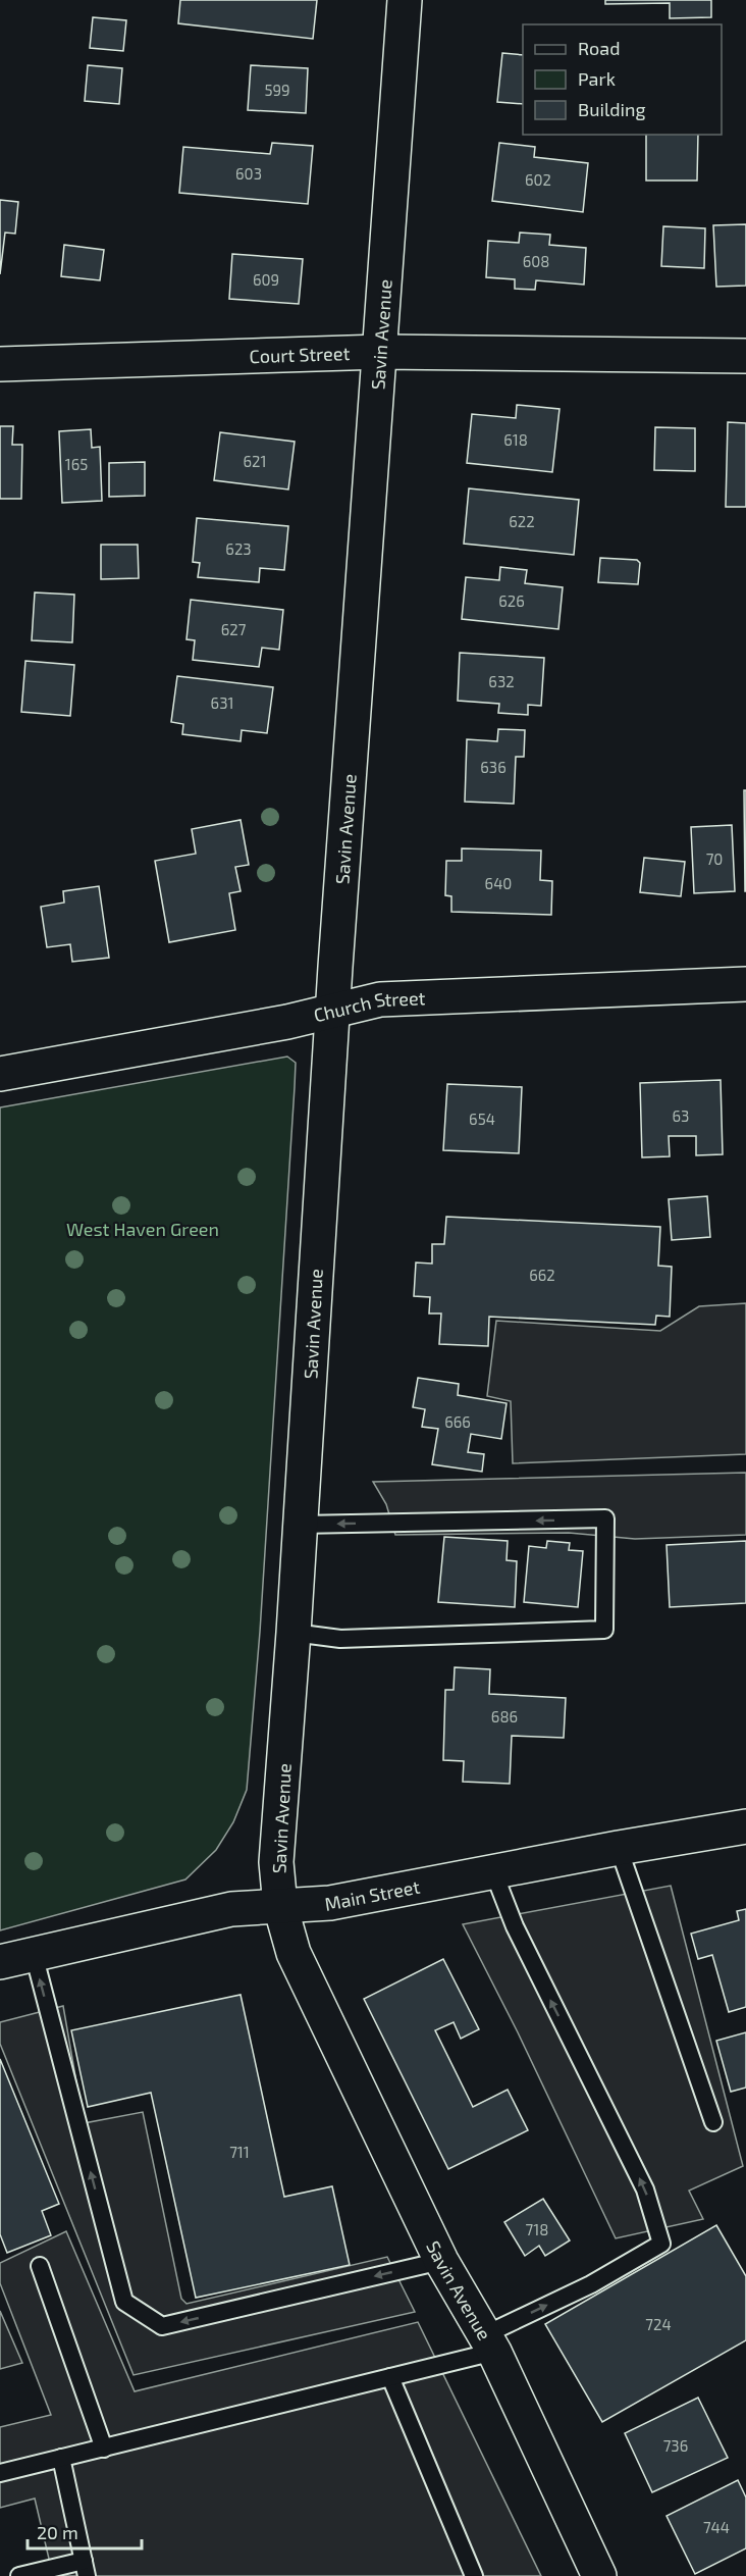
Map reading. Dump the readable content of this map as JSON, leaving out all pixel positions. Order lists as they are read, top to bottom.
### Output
{
  "streets": {
    "street": [
      "Savin Avenue",
      "Court Street",
      "Church Street",
      "Main Street"
    ]
  },
  "crossings": [
    ["Savin Avenue", "Court Street"],
    ["Savin Avenue", "Church Street"],
    ["Savin Avenue", "Main Street"]
  ],
  "parks": ["West Haven Green"],
  "house_numbers": [
    "599",
    "603",
    "602",
    "608",
    "609",
    "618",
    "621",
    "165",
    "622",
    "623",
    "626",
    "627",
    "632",
    "631",
    "636",
    "70",
    "640",
    "63",
    "654",
    "662",
    "666",
    "686",
    "711",
    "718",
    "724",
    "736",
    "744"
  ],
  "legend": ["Road", "Park", "Building"],
  "scale_bar": "20 m"
}
